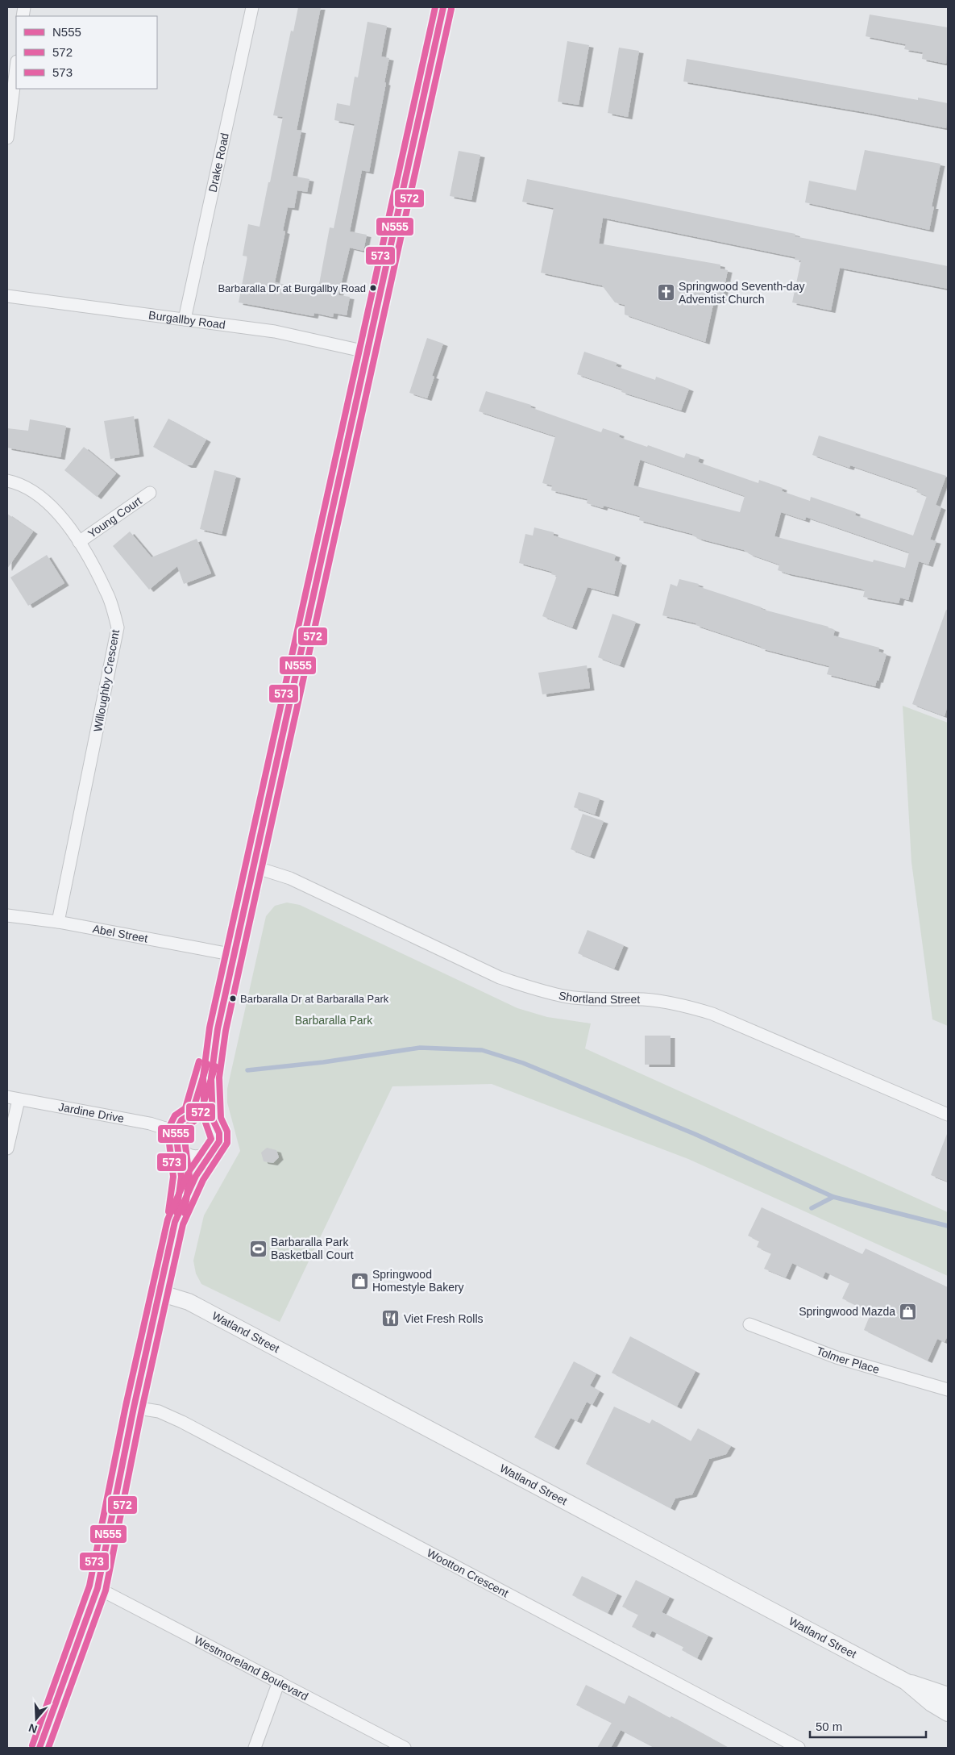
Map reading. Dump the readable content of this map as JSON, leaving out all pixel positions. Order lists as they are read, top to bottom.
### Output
{
  "streets": {
    "street": [
      "Drake Road",
      "Burgallby Road",
      "Young Court",
      "Willoughby Crescent",
      "Abel Street",
      "Shortland Street",
      "Jardine Drive",
      "Watland Street",
      "Tolmer Place",
      "Wootton Crescent",
      "Westmoreland Boulevard"
    ]
  },
  "crossings": [
    ["Drake Road", "Burgallby Road"],
    ["Young Court", "Willoughby Crescent"],
    ["Willoughby Crescent", "Abel Street"]
  ],
  "parks": ["Barbaralla Park"],
  "places": {
    "other": ["Barbaralla Dr at Burgallby Road", "Barbaralla Dr at Barbaralla Park"],
    "church": ["Springwood Seventh-day Adventist Church"],
    "sports": ["Barbaralla Park Basketball Court"],
    "shop": ["Springwood Homestyle Bakery", "Springwood Mazda"],
    "restaurant": ["Viet Fresh Rolls"]
  },
  "lines": ["transit line N555", "transit line 573", "transit line 572"],
  "legend": ["N555", "572", "573"],
  "scale_bar": "50 m",
  "north": "bottom"
}
